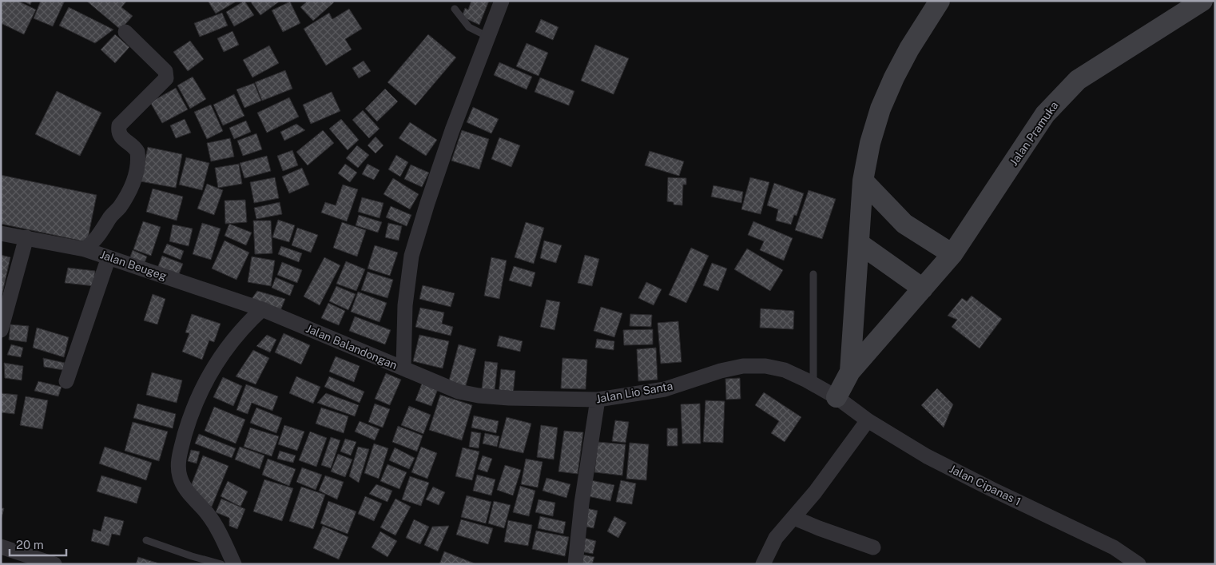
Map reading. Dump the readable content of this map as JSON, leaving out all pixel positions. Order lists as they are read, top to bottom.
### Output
{
  "streets": {
    "street": [
      "Jalan Pramuka",
      "Jalan Beugeg",
      "Jalan Balandongan",
      "Jalan Lio Santa",
      "Jalan Cipanas 1"
    ]
  },
  "crossings": [
    ["Jalan Pramuka", "Jalan Lio Santa"],
    ["Jalan Pramuka", "Jalan Cipanas 1"],
    ["Jalan Beugeg", "Jalan Balandongan"],
    ["Jalan Balandongan", "Jalan Lio Santa"],
    ["Jalan Lio Santa", "Jalan Cipanas 1"]
  ],
  "scale_bar": "20 m"
}
